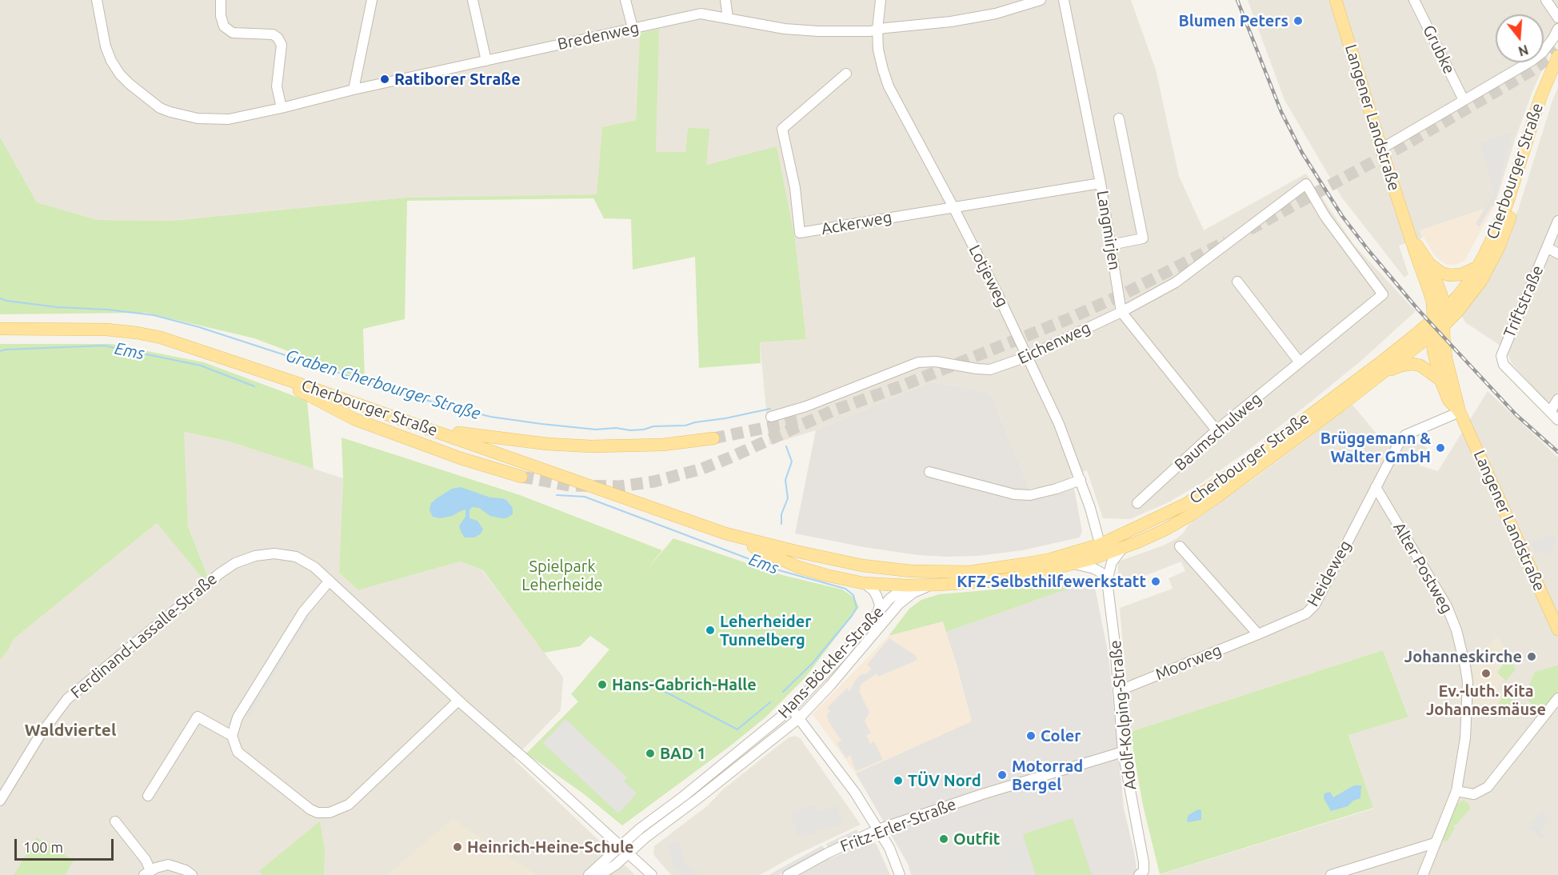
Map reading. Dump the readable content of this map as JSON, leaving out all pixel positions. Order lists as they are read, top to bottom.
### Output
{
  "streets": {
    "main road": ["Langener Landstraße", "Cherbourger Straße"],
    "street": [
      "Bredenweg",
      "Grubke",
      "Ackerweg",
      "Langmirjen",
      "Lotjeweg",
      "Triftstraße",
      "Eichenweg",
      "Baumschulweg",
      "Alter Postweg",
      "Heideweg",
      "Ferdinand-Lassalle-Straße",
      "Hans-Böckler-Straße",
      "Moorweg",
      "Adolf-Kolping-Straße",
      "Fritz-Erler-Straße"
    ]
  },
  "crossings": [
    ["Bredenweg", "Lotjeweg"],
    ["Langener Landstraße", "Cherbourger Straße"],
    ["Langener Landstraße", "Heideweg"],
    ["Cherbourger Straße", "Lotjeweg"],
    ["Cherbourger Straße", "Hans-Böckler-Straße"],
    ["Cherbourger Straße", "Adolf-Kolping-Straße"],
    ["Ackerweg", "Langmirjen"],
    ["Ackerweg", "Lotjeweg"],
    ["Langmirjen", "Eichenweg"],
    ["Lotjeweg", "Eichenweg"],
    ["Eichenweg", "Baumschulweg"],
    ["Alter Postweg", "Heideweg"],
    ["Heideweg", "Moorweg"],
    ["Ferdinand-Lassalle-Straße", "Hans-Böckler-Straße"],
    ["Moorweg", "Adolf-Kolping-Straße"],
    ["Adolf-Kolping-Straße", "Fritz-Erler-Straße"]
  ],
  "districts": ["Waldviertel"],
  "water": ["Ems", "Graben Cherbourger Straße"],
  "parks": ["Spielpark Leherheide"],
  "places": [
    "Blumen Peters",
    "Ratiborer Straße",
    "Brüggemann & Walter GmbH",
    "KFZ-Selbsthilfewerkstatt",
    "Leherheider Tunnelberg",
    "Johanneskirche",
    "Ev.-luth. Kita Johannesmäuse",
    "Hans-Gabrich-Halle",
    "Coler",
    "BAD 1",
    "Motorrad Bergel",
    "TÜV Nord",
    "Outfit",
    "Heinrich-Heine-Schule"
  ],
  "scale_bar": "100 m",
  "north": "bottom"
}
